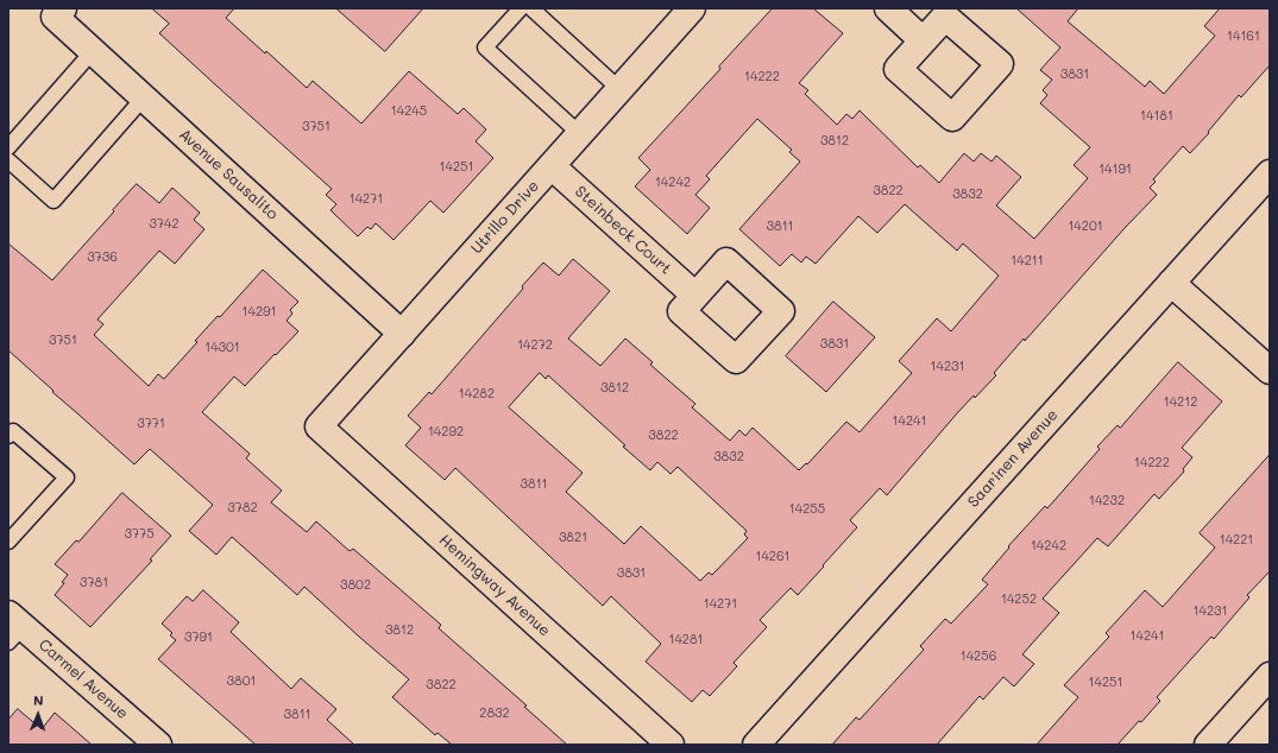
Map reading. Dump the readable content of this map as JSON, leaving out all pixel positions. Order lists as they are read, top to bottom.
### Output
{
  "streets": {
    "street": [
      "Avenue Sausalito",
      "Utrillo Drive",
      "Steinbeck Court",
      "Saarinen Avenue",
      "Hemingway Avenue",
      "Carmel Avenue"
    ]
  },
  "crossings": [
    ["Avenue Sausalito", "Utrillo Drive"],
    ["Utrillo Drive", "Steinbeck Court"],
    ["Utrillo Drive", "Hemingway Avenue"]
  ],
  "house_numbers": [
    "14161",
    "3831",
    "14222",
    "14245",
    "14181",
    "3751",
    "3812",
    "14251",
    "14191",
    "14242",
    "3822",
    "3832",
    "14271",
    "3742",
    "3811",
    "14201",
    "3736",
    "14211",
    "14291",
    "3751",
    "3831",
    "14272",
    "14301",
    "14231",
    "3812",
    "14282",
    "14212",
    "14241",
    "3771",
    "14292",
    "3822",
    "3832",
    "14222",
    "3811",
    "14232",
    "3782",
    "14255",
    "3775",
    "3821",
    "14221",
    "14242",
    "14261",
    "3831",
    "3781",
    "3802",
    "14252",
    "14271",
    "14231",
    "3812",
    "14241",
    "3791",
    "14281",
    "14256",
    "3801",
    "14251",
    "3822",
    "2832",
    "3811"
  ],
  "north": "top"
}
